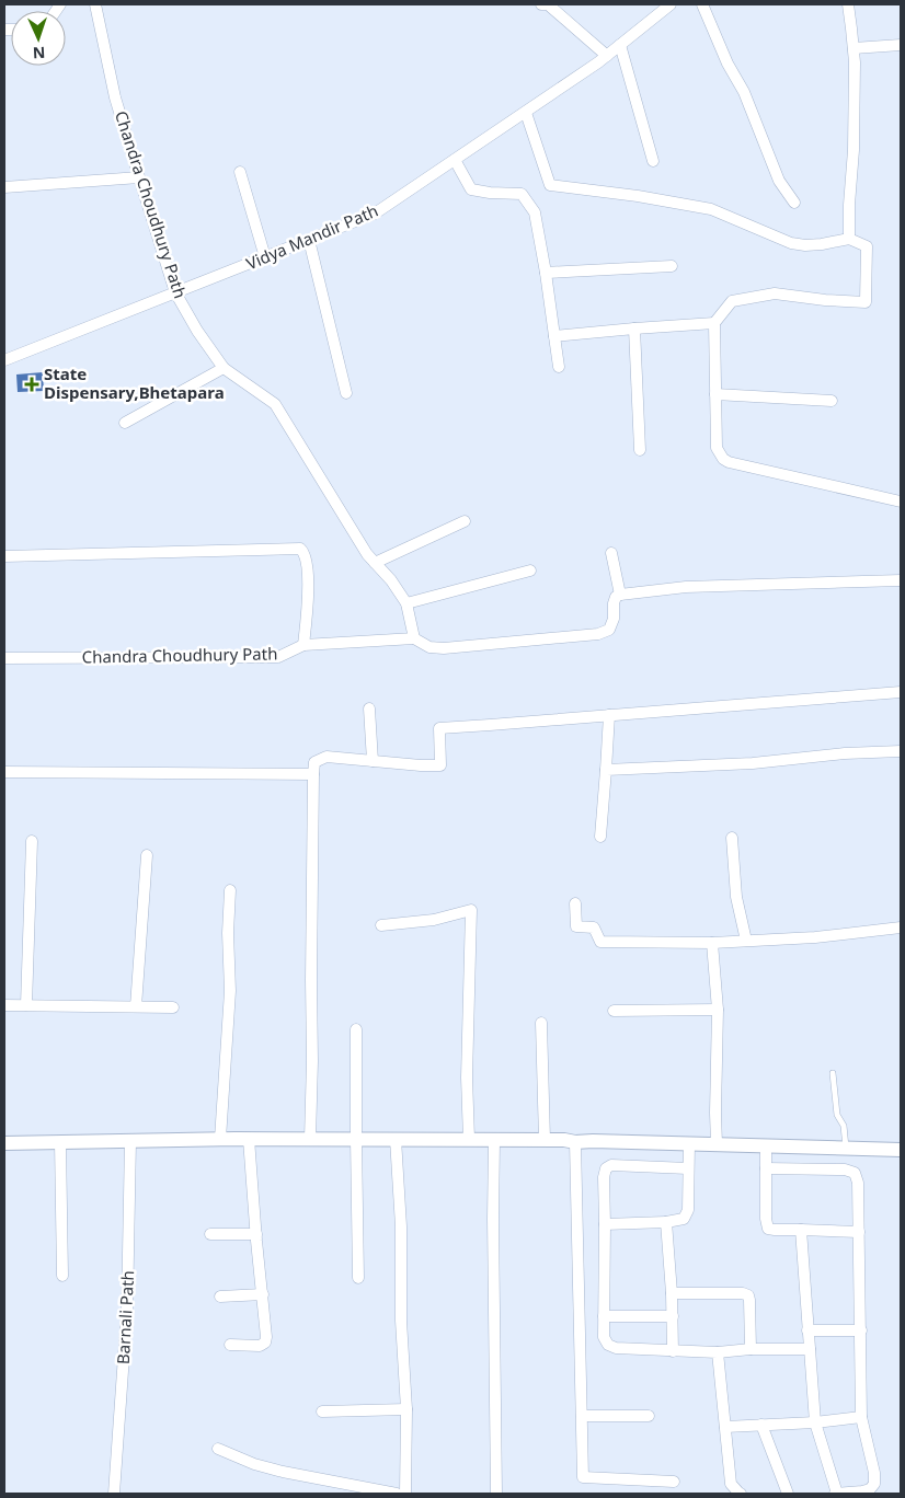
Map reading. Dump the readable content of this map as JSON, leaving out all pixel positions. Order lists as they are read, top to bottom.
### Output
{
  "streets": {
    "street": ["Chandra Choudhury Path", "Vidya Mandir Path", "Barnali Path"]
  },
  "crossings": [
    ["Chandra Choudhury Path", "Vidya Mandir Path"]
  ],
  "places": {
    "health": ["State Dispensary,Bhetapara"]
  },
  "north": "bottom"
}
